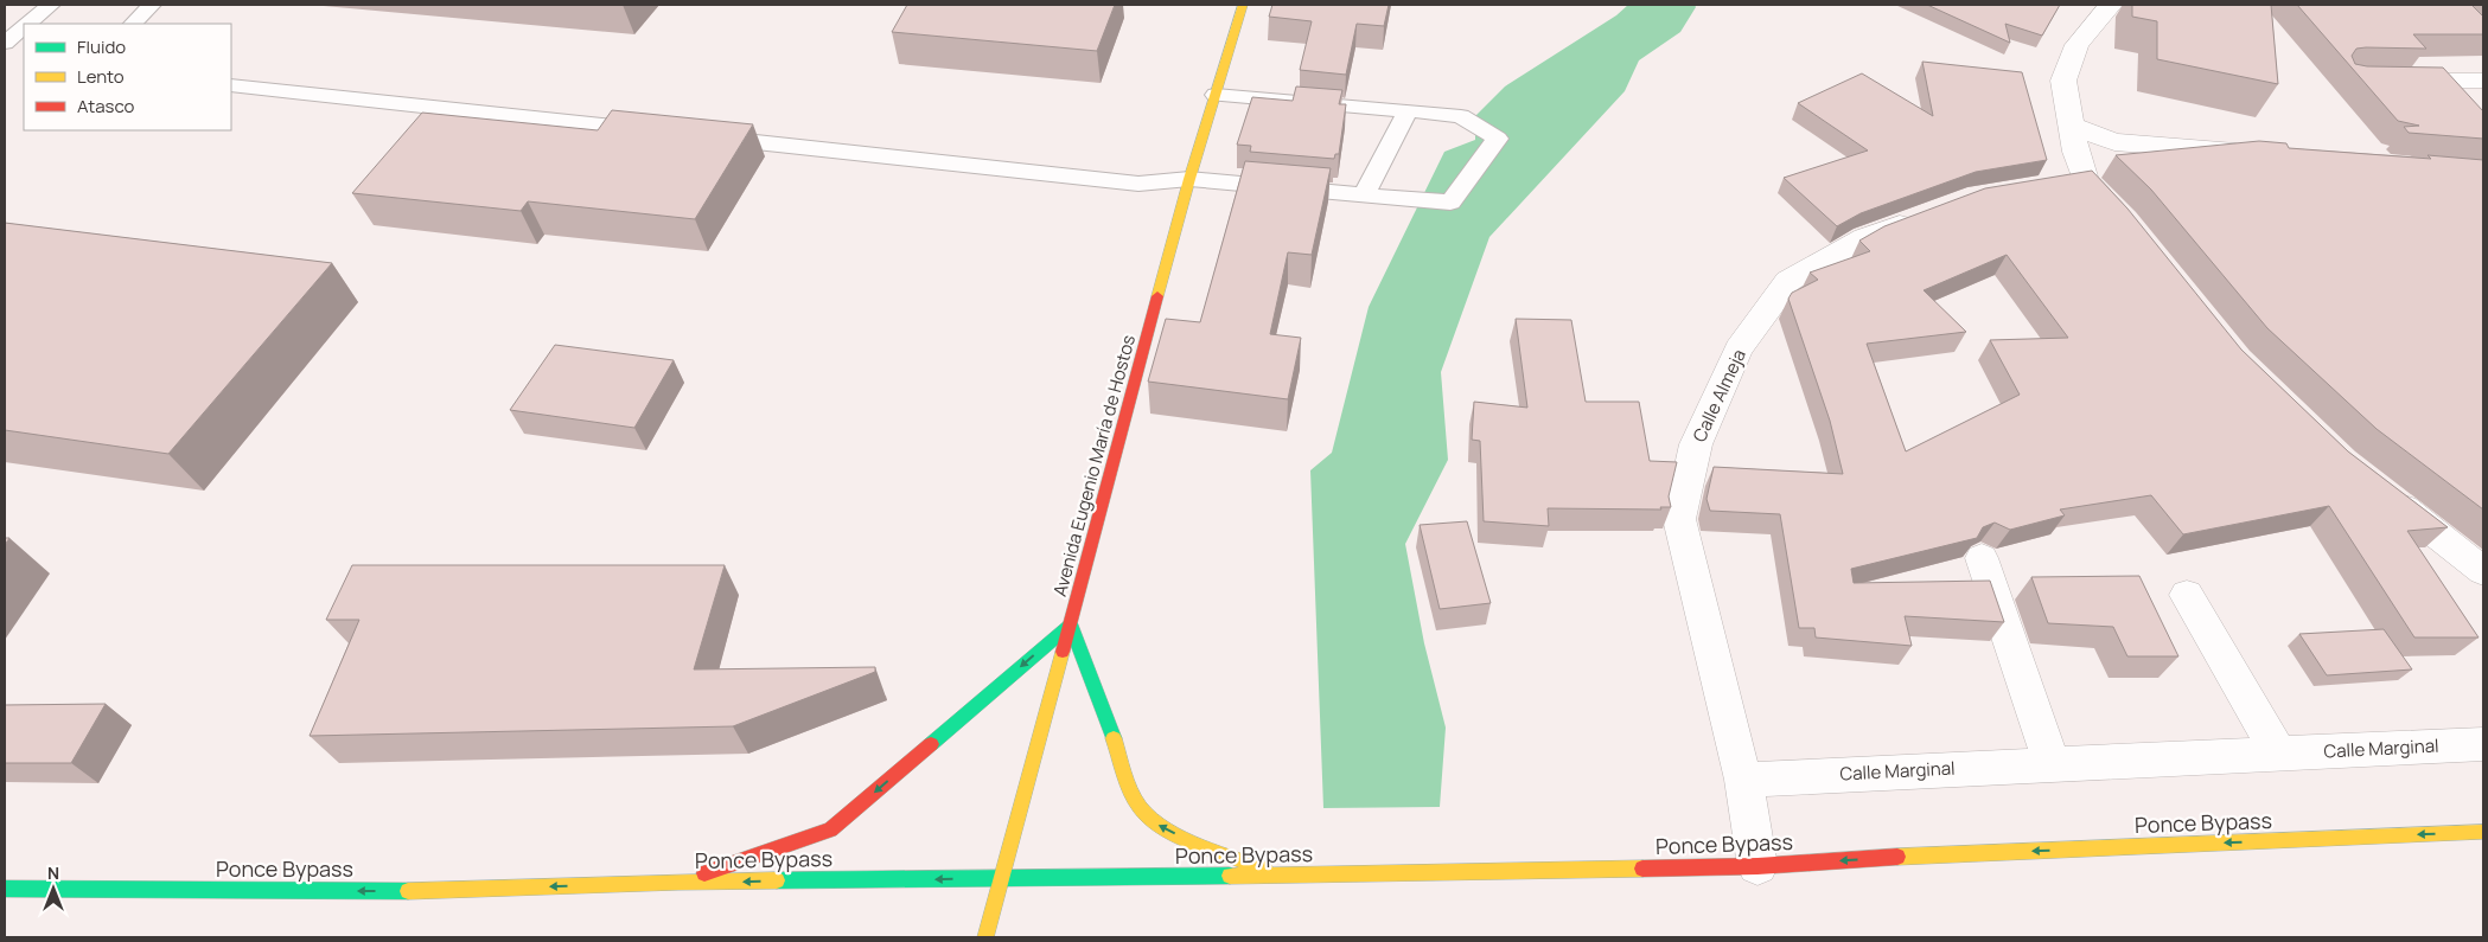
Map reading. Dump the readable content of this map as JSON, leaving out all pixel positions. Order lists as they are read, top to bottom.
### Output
{
  "streets": {
    "main road": ["Avenida Eugenio María de Hostos", "Ponce Bypass"],
    "street": ["Calle Almeja", "Calle Marginal"]
  },
  "crossings": [
    ["Calle Almeja", "Calle Marginal"],
    ["Calle Almeja", "Ponce Bypass"],
    ["Avenida Eugenio María de Hostos", "Ponce Bypass"]
  ],
  "one_way": ["Ponce Bypass"],
  "legend": ["Fluido", "Lento", "Atasco"],
  "north": "top"
}
